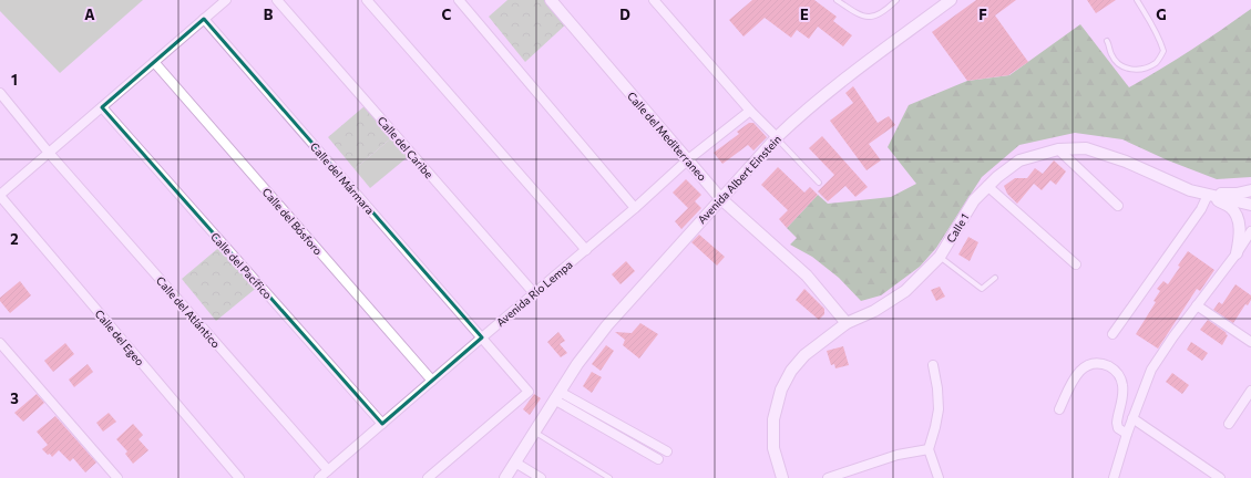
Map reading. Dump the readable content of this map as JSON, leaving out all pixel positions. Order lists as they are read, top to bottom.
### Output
{
  "streets": {
    "street": [
      "Calle del Mediterraneo",
      "Calle del Caribe",
      "Calle del Mármara",
      "Avenida Albert Einstein",
      "Calle del Bósforo",
      "Calle 1",
      "Calle del Pacífico",
      "Avenida Río Lempa",
      "Calle del Atlántico",
      "Calle del Egeo"
    ]
  },
  "crossings": [
    ["Calle del Mediterraneo", "Avenida Albert Einstein"],
    ["Calle del Mediterraneo", "Calle 1"],
    ["Calle del Mediterraneo", "Avenida Río Lempa"],
    ["Calle del Caribe", "Avenida Río Lempa"],
    ["Calle del Mármara", "Avenida Río Lempa"],
    ["Calle del Bósforo", "Avenida Río Lempa"],
    ["Calle del Pacífico", "Avenida Río Lempa"],
    ["Avenida Río Lempa", "Calle del Atlántico"]
  ],
  "grid": {
    "columns": [
      "A",
      "B",
      "C",
      "D",
      "E",
      "F",
      "G"
    ],
    "rows": ["1", "2", "3"]
  }
}
